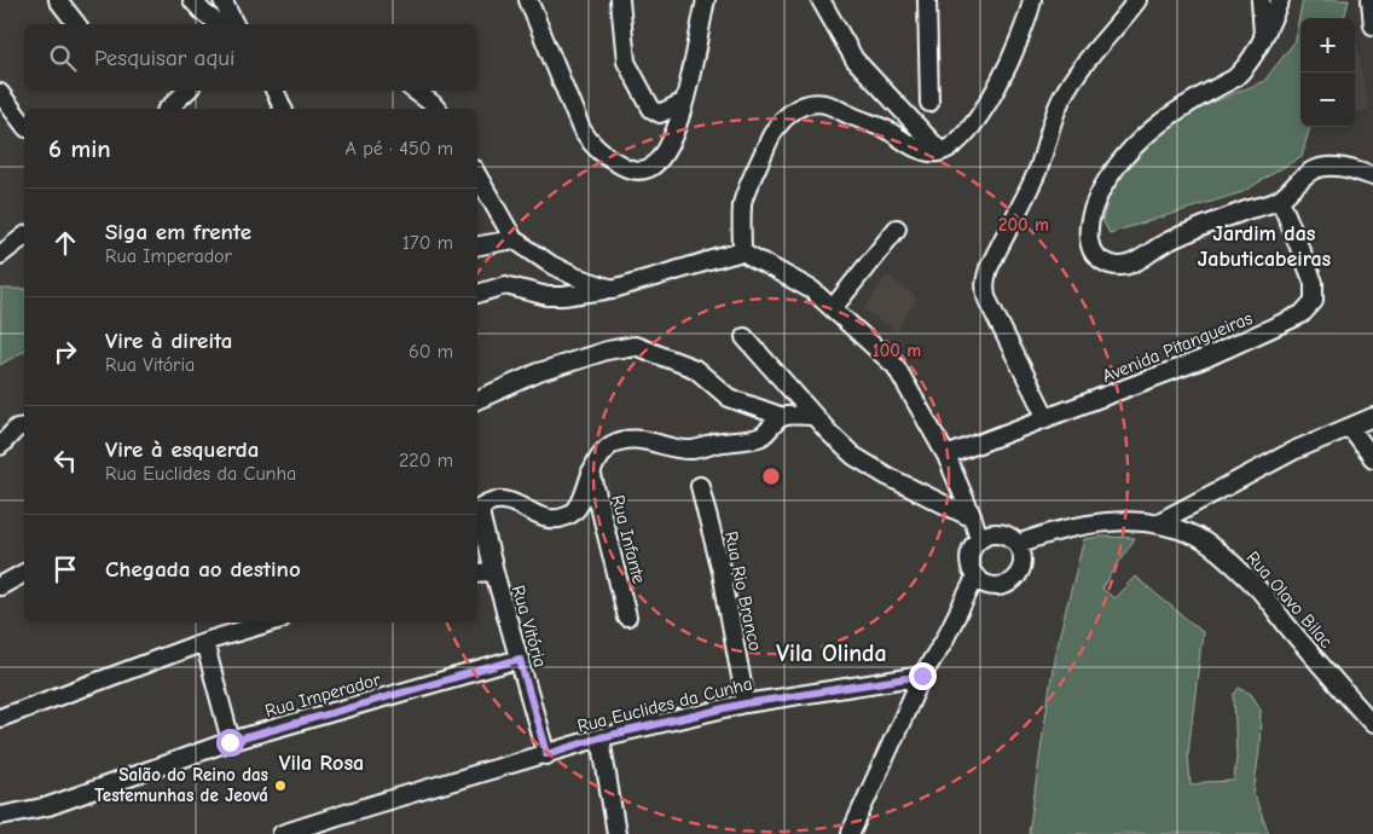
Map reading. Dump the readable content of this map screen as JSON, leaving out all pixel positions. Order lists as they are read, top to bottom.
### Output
{
  "streets": {
    "street": [
      "Avenida Pitangueiras",
      "Rua Infante",
      "Rua Rio Branco",
      "Rua Olavo Bilac",
      "Rua Vitória",
      "Rua Imperador",
      "Rua Euclides da Cunha"
    ]
  },
  "crossings": [
    ["Rua Infante", "Rua Vitória"],
    ["Rua Rio Branco", "Rua Euclides da Cunha"],
    ["Rua Vitória", "Rua Imperador"],
    ["Rua Vitória", "Rua Euclides da Cunha"]
  ],
  "districts": ["Jardim das Jabuticabeiras", "Vila Olinda", "Vila Rosa"],
  "places": ["Salão do Reino das Testemunhas de Jeová"],
  "page": {
    "map_buttons": ["+", "−"],
    "search": "Pesquisar aqui",
    "heading": ["6 min", "A pé · 450 m"],
    "list": [
      ["Siga em frente", "Rua Imperador", "170 m"],
      ["Vire à direita", "Rua Vitória", "60 m"],
      ["Vire à esquerda", "Rua Euclides da Cunha", "220 m"],
      "Chegada ao destino"
    ]
  },
  "rings": ["200 m", "100 m"]
}
